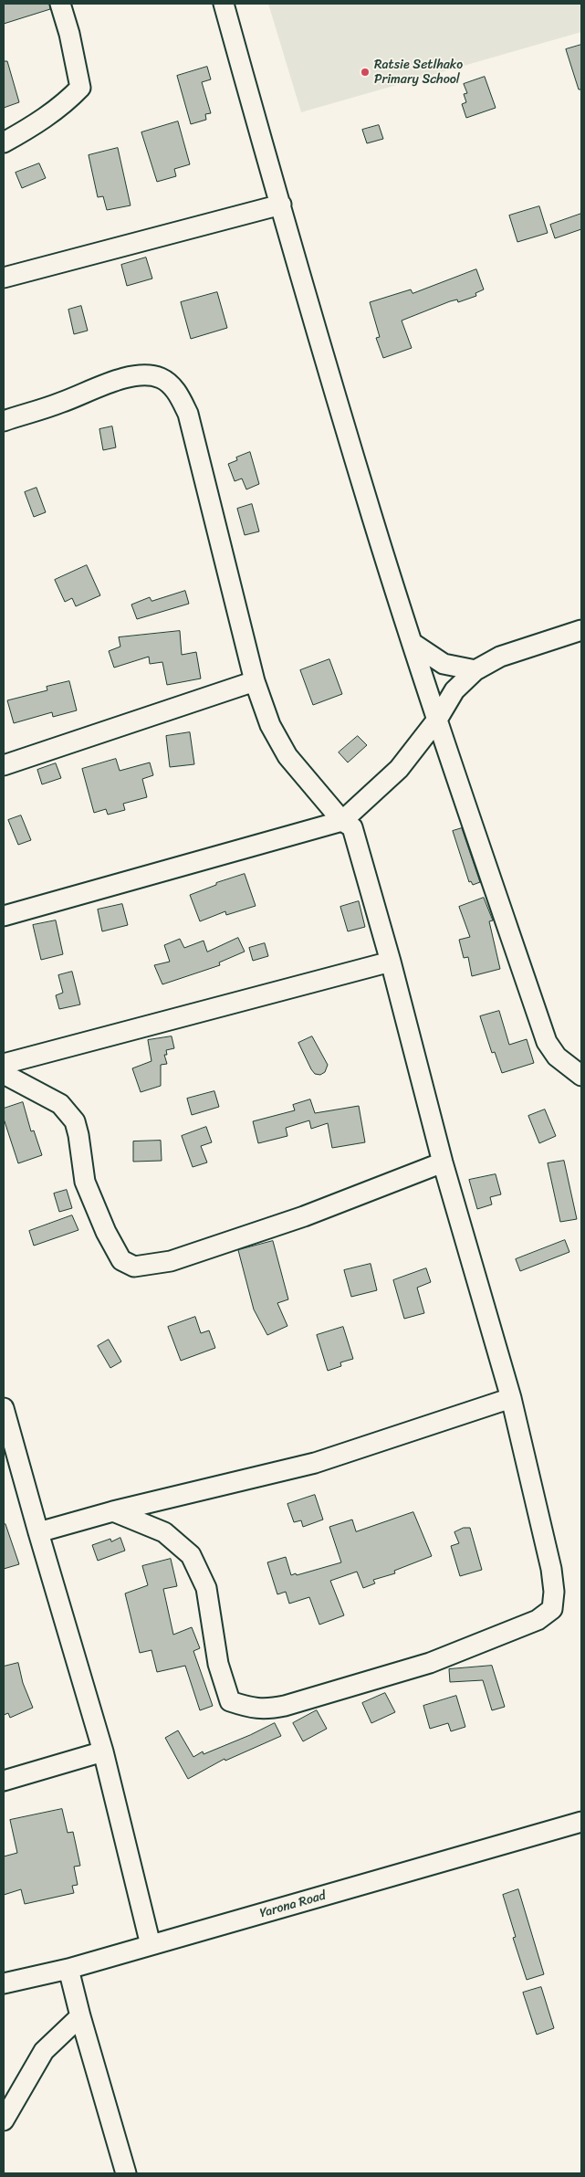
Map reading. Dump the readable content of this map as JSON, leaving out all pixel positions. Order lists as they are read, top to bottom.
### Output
{
  "streets": {
    "street": ["Yarona Road"]
  },
  "places": ["Ratsie Setlhako Primary School"]
}
